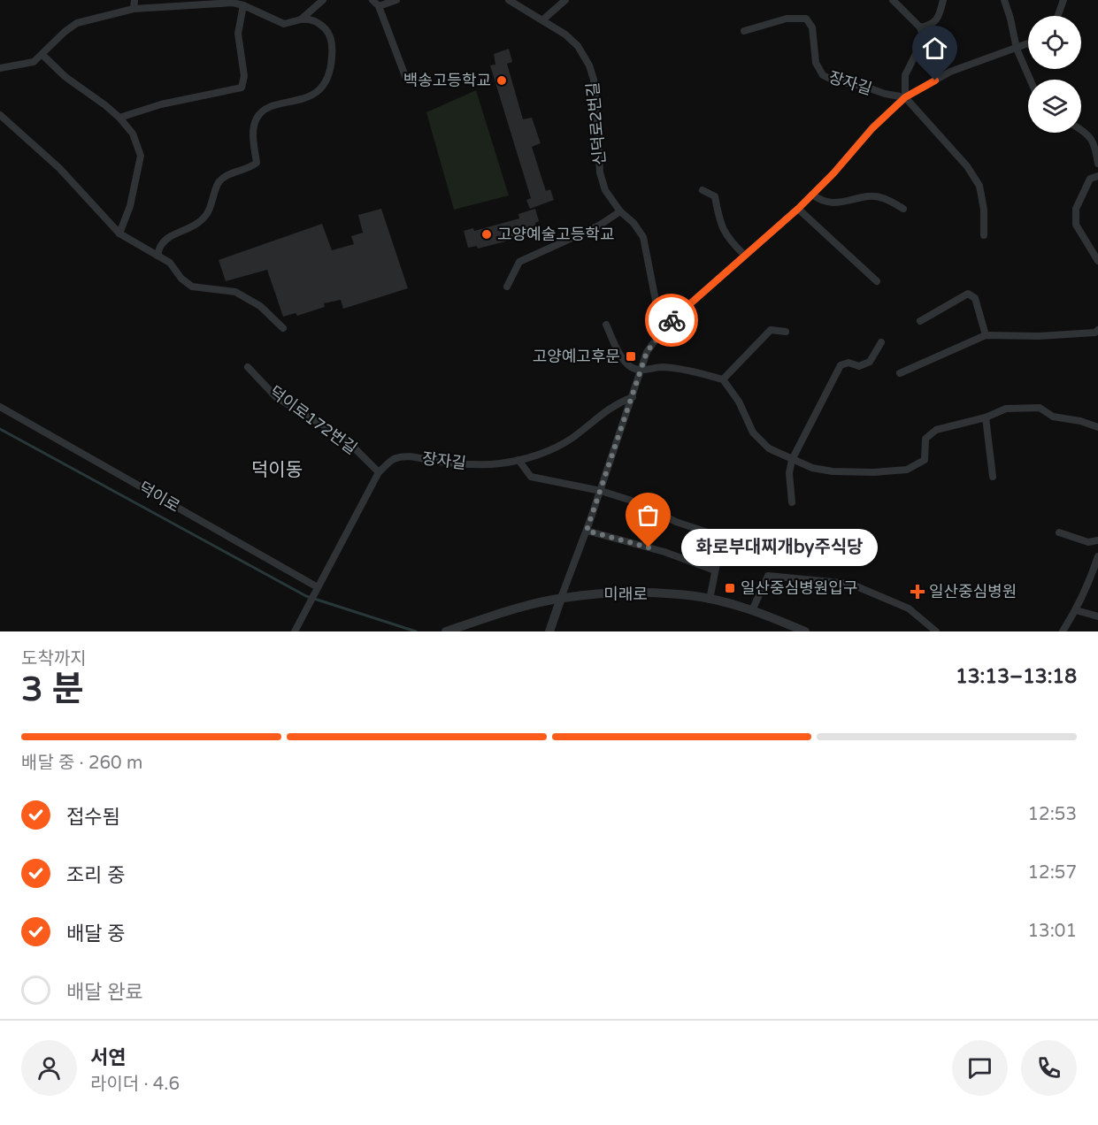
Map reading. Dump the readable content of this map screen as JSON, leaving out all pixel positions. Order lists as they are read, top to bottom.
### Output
{
  "streets": {
    "street": [
      "장자길",
      "신덕로2번길",
      "덕이로172번길",
      "덕이로",
      "미래로"
    ]
  },
  "crossings": [
    ["장자길", "신덕로2번길"],
    ["장자길", "덕이로172번길"],
    ["장자길", "덕이로"],
    ["장자길", "미래로"]
  ],
  "districts": ["덕이동"],
  "places": {
    "other": ["백송고등학교", "고양예술고등학교", "화로부대찌개by주식당"],
    "transit": ["고양예고후문", "일산중심병원입구"],
    "health": ["일산중심병원"]
  },
  "page": {
    "bubble": "화로부대찌개by주식당",
    "heading": ["3 분", "도착까지", "13:13–13:18"],
    "panel": ["서연", "라이더 · 4.6"],
    "bar": "배달 중 · 260 m",
    "list": [
      ["접수됨", "12:53"],
      ["조리 중", "12:57"],
      ["배달 중", "13:01"],
      "배달 완료"
    ]
  }
}
